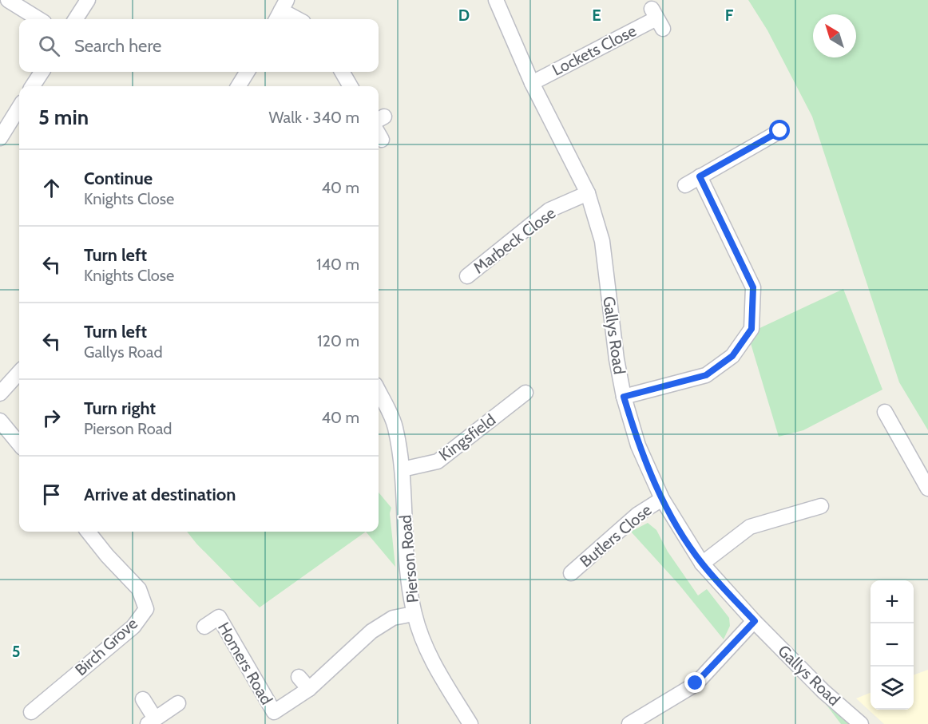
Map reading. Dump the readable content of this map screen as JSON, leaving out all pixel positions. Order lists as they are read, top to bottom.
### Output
{
  "streets": {
    "street": [
      "Lockets Close",
      "Marbeck Close",
      "Gallys Road",
      "Kingsfield",
      "Butlers Close",
      "Pierson Road",
      "Birch Grove",
      "Homers Road"
    ]
  },
  "crossings": [
    ["Lockets Close", "Gallys Road"],
    ["Marbeck Close", "Gallys Road"],
    ["Gallys Road", "Butlers Close"],
    ["Kingsfield", "Pierson Road"],
    ["Pierson Road", "Homers Road"]
  ],
  "north": "top left",
  "page": {
    "search": "Search here",
    "heading": ["5 min", "Walk · 340 m"],
    "list": [
      ["Continue", "Knights Close", "40 m"],
      ["Turn left", "Knights Close", "140 m"],
      ["Turn left", "Gallys Road", "120 m"],
      ["Turn right", "Pierson Road", "40 m"],
      "Arrive at destination"
    ],
    "map_buttons": ["+", "−"]
  },
  "grid": {
    "columns": ["D", "E", "F"],
    "rows": ["5"]
  }
}
